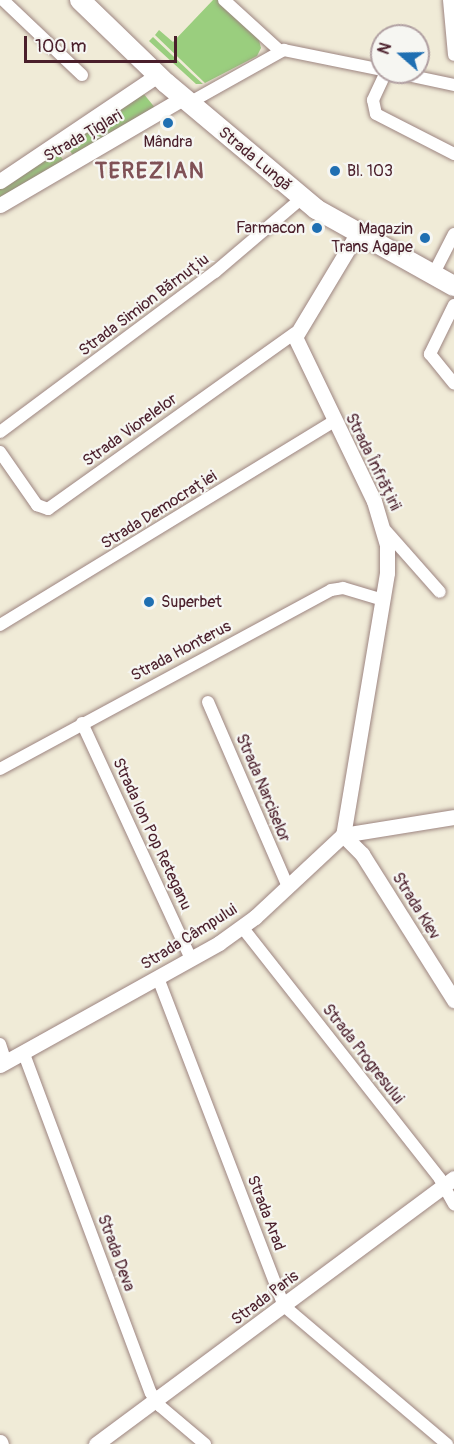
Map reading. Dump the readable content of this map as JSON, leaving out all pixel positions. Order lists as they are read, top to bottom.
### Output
{
  "streets": {
    "main road": ["Strada Lungă"],
    "street": [
      "Strada Țiglari",
      "Strada Simion Bărnuțiu",
      "Strada Viorelelor",
      "Strada Înfrățirii",
      "Strada Democrației",
      "Strada Honterus",
      "Strada Narciselor",
      "Strada Ion Pop Reteganu",
      "Strada Kiev",
      "Strada Câmpului",
      "Strada Progresului",
      "Strada Arad",
      "Strada Deva",
      "Strada Paris"
    ]
  },
  "crossings": [
    ["Strada Țiglari", "Strada Lungă"],
    ["Strada Lungă", "Strada Simion Bărnuțiu"],
    ["Strada Viorelelor", "Strada Înfrățirii"],
    ["Strada Înfrățirii", "Strada Democrației"],
    ["Strada Înfrățirii", "Strada Honterus"],
    ["Strada Înfrățirii", "Strada Kiev"],
    ["Strada Înfrățirii", "Strada Câmpului"],
    ["Strada Honterus", "Strada Ion Pop Reteganu"],
    ["Strada Narciselor", "Strada Câmpului"],
    ["Strada Ion Pop Reteganu", "Strada Câmpului"],
    ["Strada Kiev", "Strada Câmpului"],
    ["Strada Câmpului", "Strada Progresului"],
    ["Strada Câmpului", "Strada Arad"],
    ["Strada Câmpului", "Strada Deva"],
    ["Strada Progresului", "Strada Paris"],
    ["Strada Arad", "Strada Paris"],
    ["Strada Deva", "Strada Paris"]
  ],
  "districts": ["TEREZIAN"],
  "places": [
    "Mândra",
    "Bl. 103",
    "Farmacon",
    "Magazin Trans Agape",
    "Superbet"
  ],
  "scale_bar": "100 m",
  "north": "left"
}
